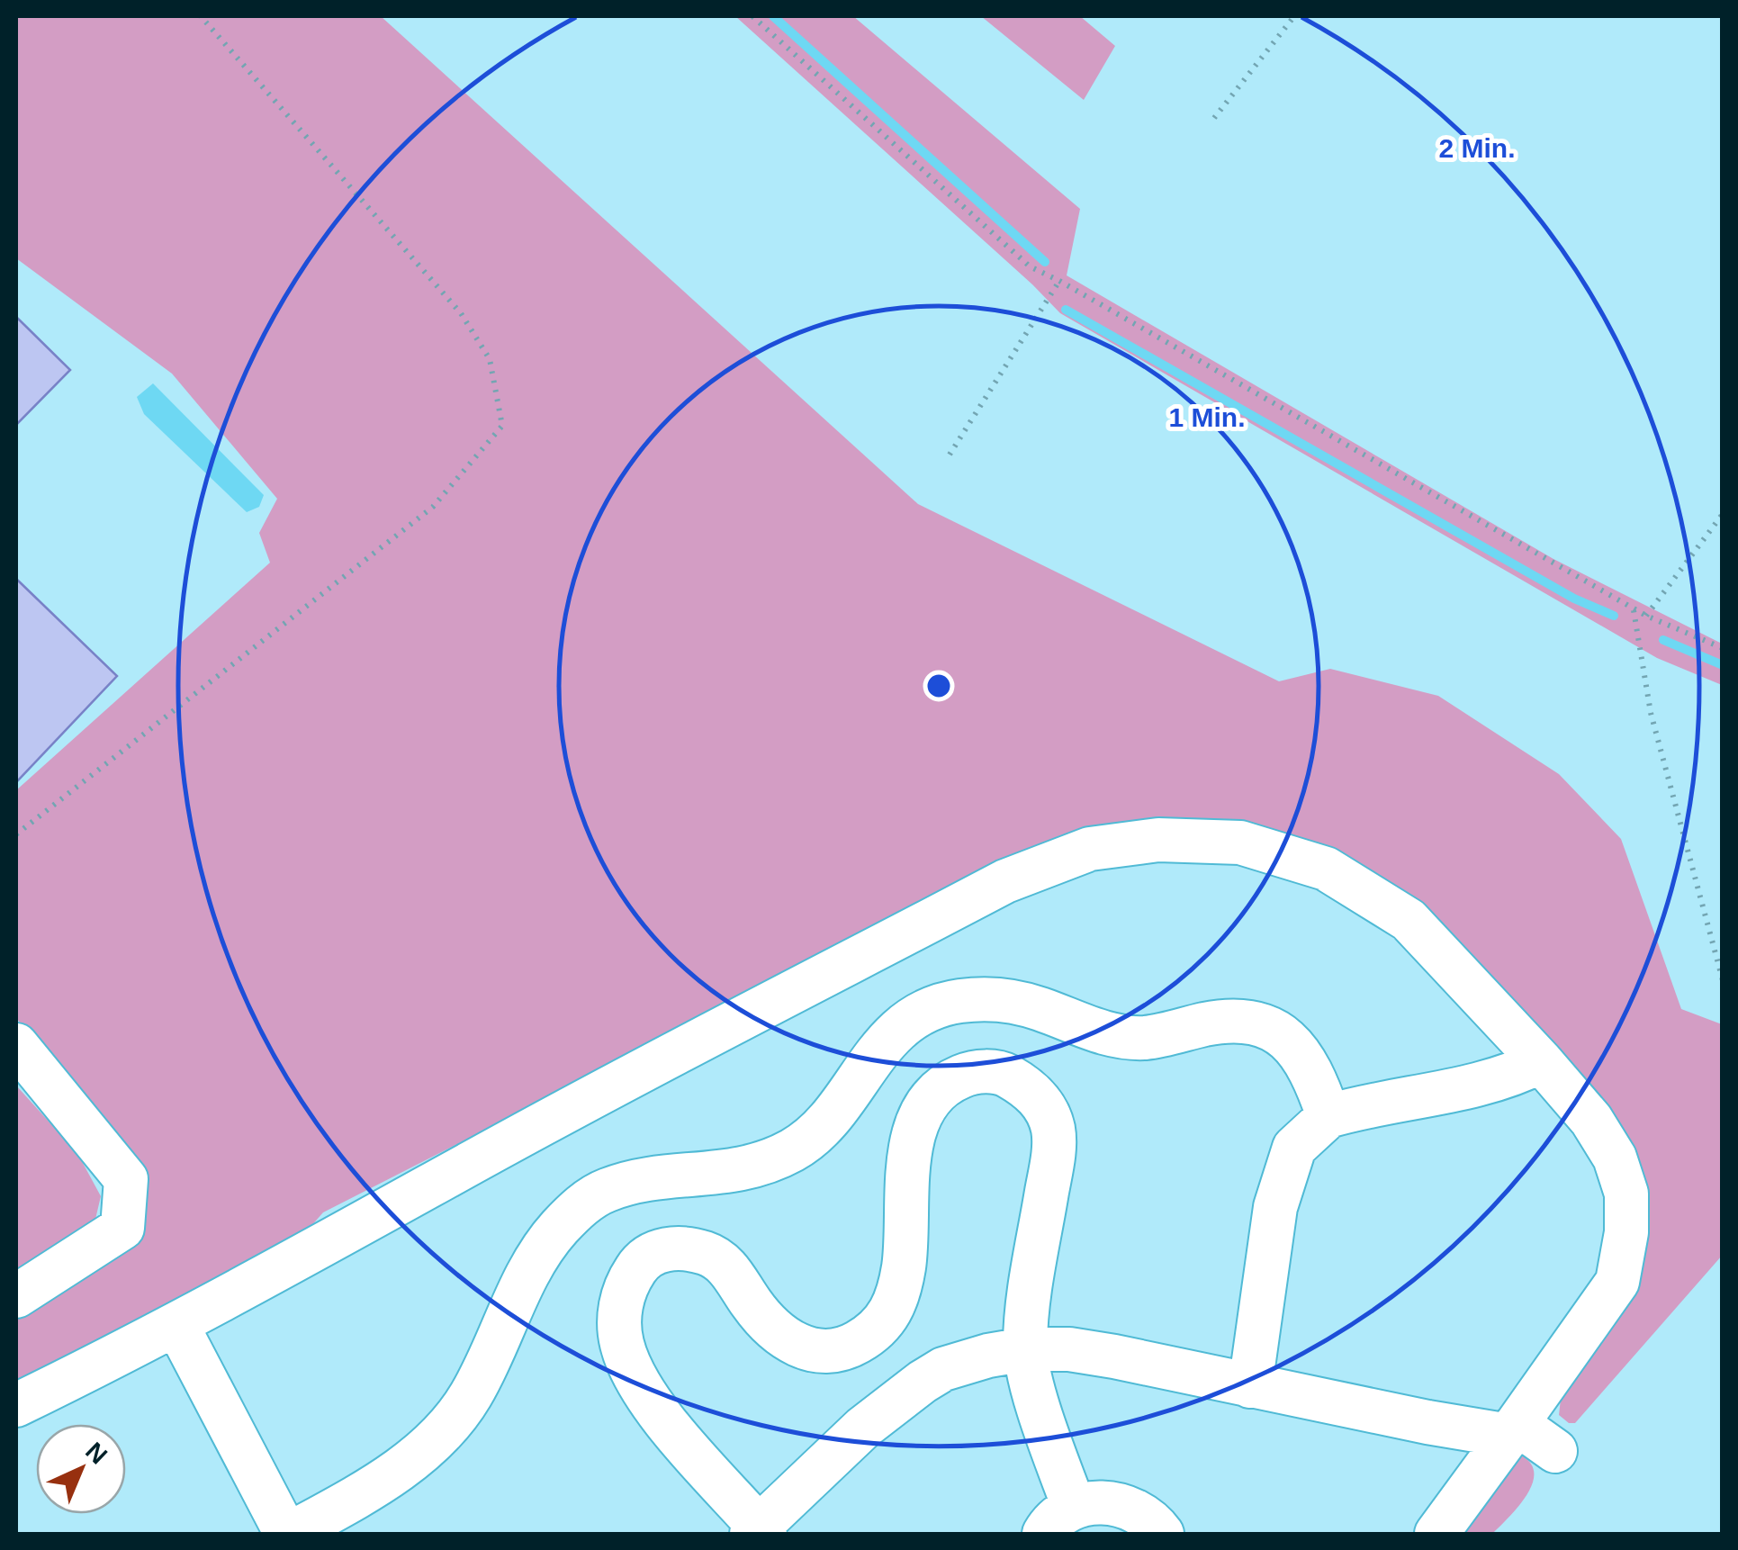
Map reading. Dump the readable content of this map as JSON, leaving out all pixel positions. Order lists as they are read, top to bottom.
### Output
{
  "north": "top right",
  "rings": ["2 Min.", "1 Min."]
}
